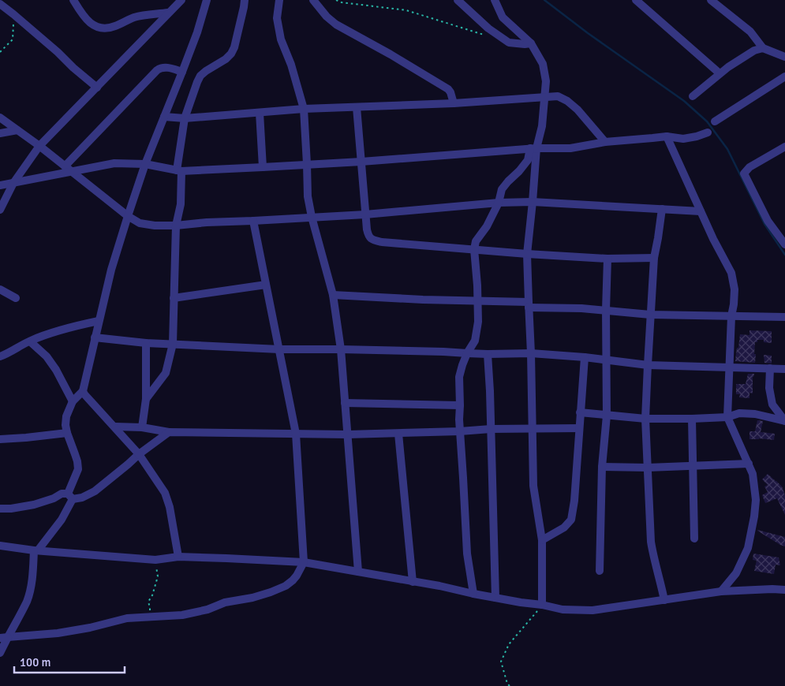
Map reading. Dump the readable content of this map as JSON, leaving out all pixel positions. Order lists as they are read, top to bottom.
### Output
{
  "scale_bar": "100 m"
}
